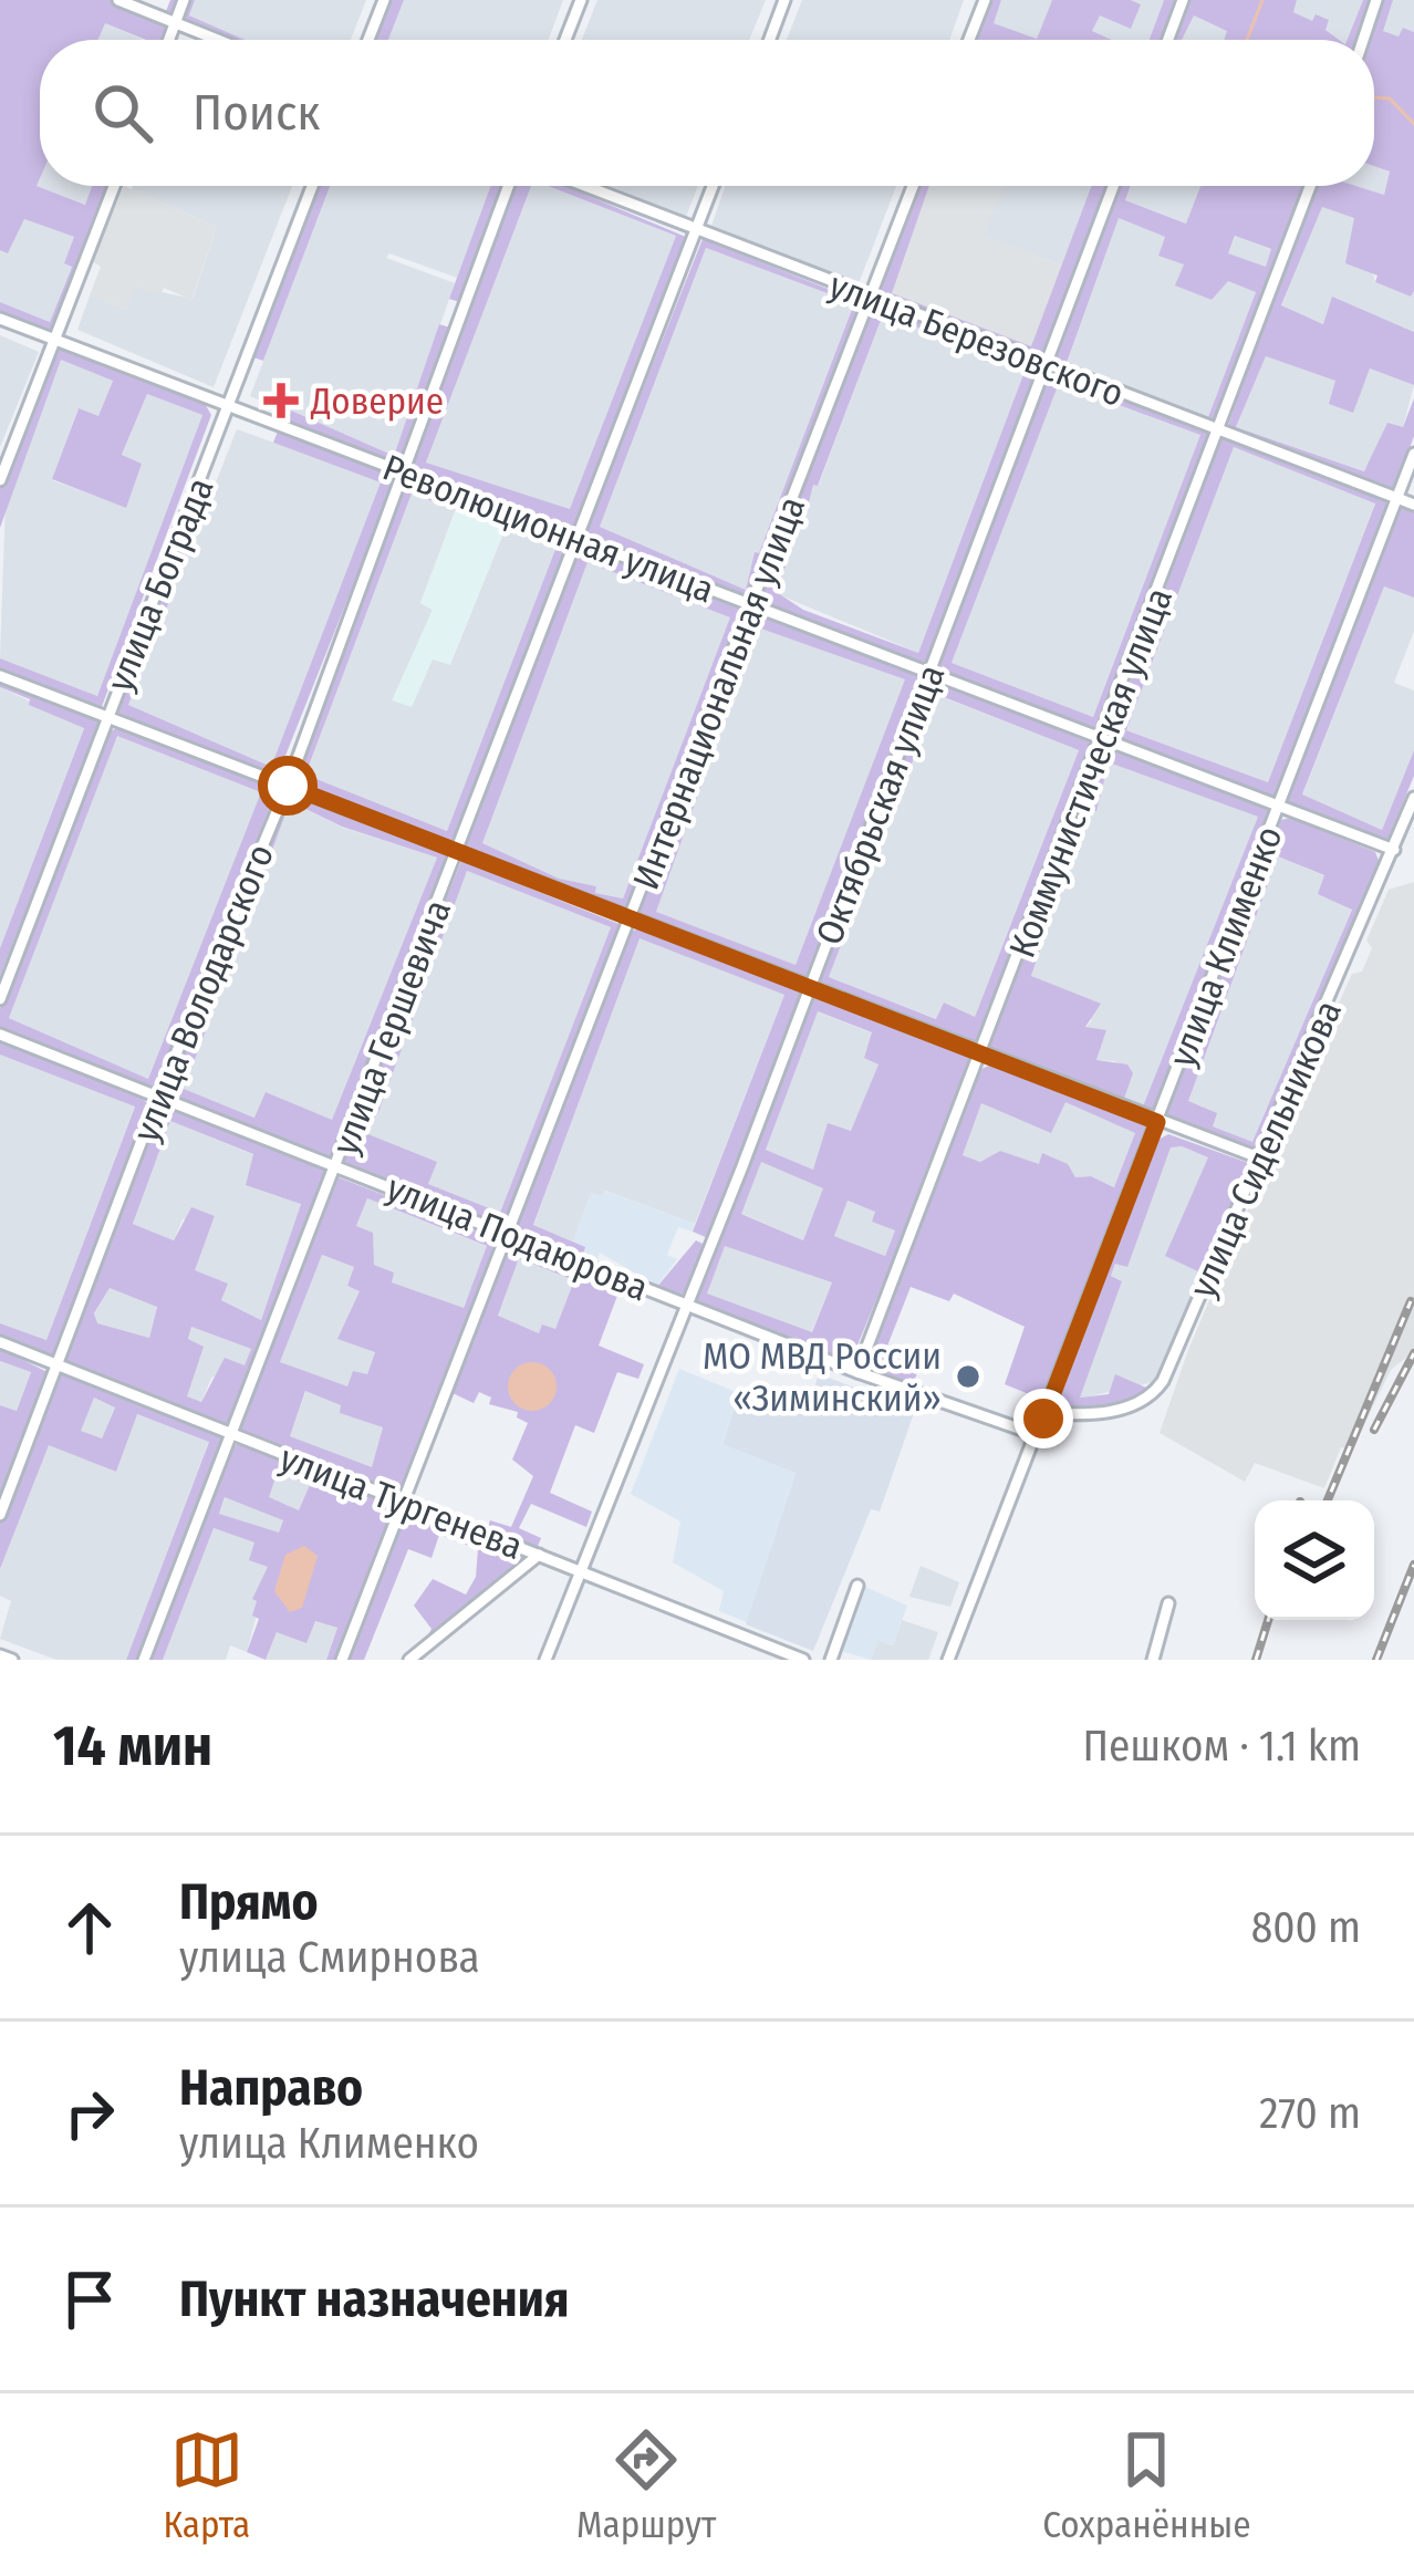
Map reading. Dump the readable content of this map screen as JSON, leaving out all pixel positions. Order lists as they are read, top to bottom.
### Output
{
  "streets": {
    "street": [
      "улица Березовского",
      "Революционная улица",
      "улица Бограда",
      "Интернациональная улица",
      "Коммунистическая улица",
      "Октябрьская улица",
      "улица Клименко",
      "улица Володарского",
      "улица Гершевича",
      "улица Сидельникова",
      "улица Подаюрова",
      "улица Тургенева"
    ]
  },
  "crossings": [
    ["улица Березовского", "Интернациональная улица"],
    ["улица Березовского", "Коммунистическая улица"],
    ["улица Березовского", "Октябрьская улица"],
    ["улица Березовского", "улица Клименко"],
    ["улица Березовского", "улица Гершевича"],
    ["Революционная улица", "улица Бограда"],
    ["Революционная улица", "Интернациональная улица"],
    ["Революционная улица", "Коммунистическая улица"],
    ["Революционная улица", "Октябрьская улица"],
    ["Революционная улица", "улица Клименко"],
    ["Революционная улица", "улица Володарского"],
    ["Революционная улица", "улица Гершевича"],
    ["Революционная улица", "улица Сидельникова"],
    ["Интернациональная улица", "улица Подаюрова"],
    ["Интернациональная улица", "улица Тургенева"],
    ["Коммунистическая улица", "улица Подаюрова"],
    ["Октябрьская улица", "улица Подаюрова"],
    ["Октябрьская улица", "улица Тургенева"],
    ["улица Клименко", "улица Сидельникова"],
    ["улица Клименко", "улица Подаюрова"],
    ["улица Володарского", "улица Подаюрова"],
    ["улица Володарского", "улица Тургенева"],
    ["улица Гершевича", "улица Подаюрова"],
    ["улица Гершевича", "улица Тургенева"]
  ],
  "places": {
    "health": ["Доверие"],
    "other": ["МО МВД России «Зиминский»"]
  },
  "page": {
    "search": "Поиск",
    "heading": ["14 мин", "Пешком · 1.1 km"],
    "list": [
      ["Прямо", "улица Смирнова", "800 m"],
      ["Направо", "улица Клименко", "270 m"],
      "Пункт назначения"
    ],
    "nav": ["Карта", "Маршрут", "Сохранённые"]
  }
}
